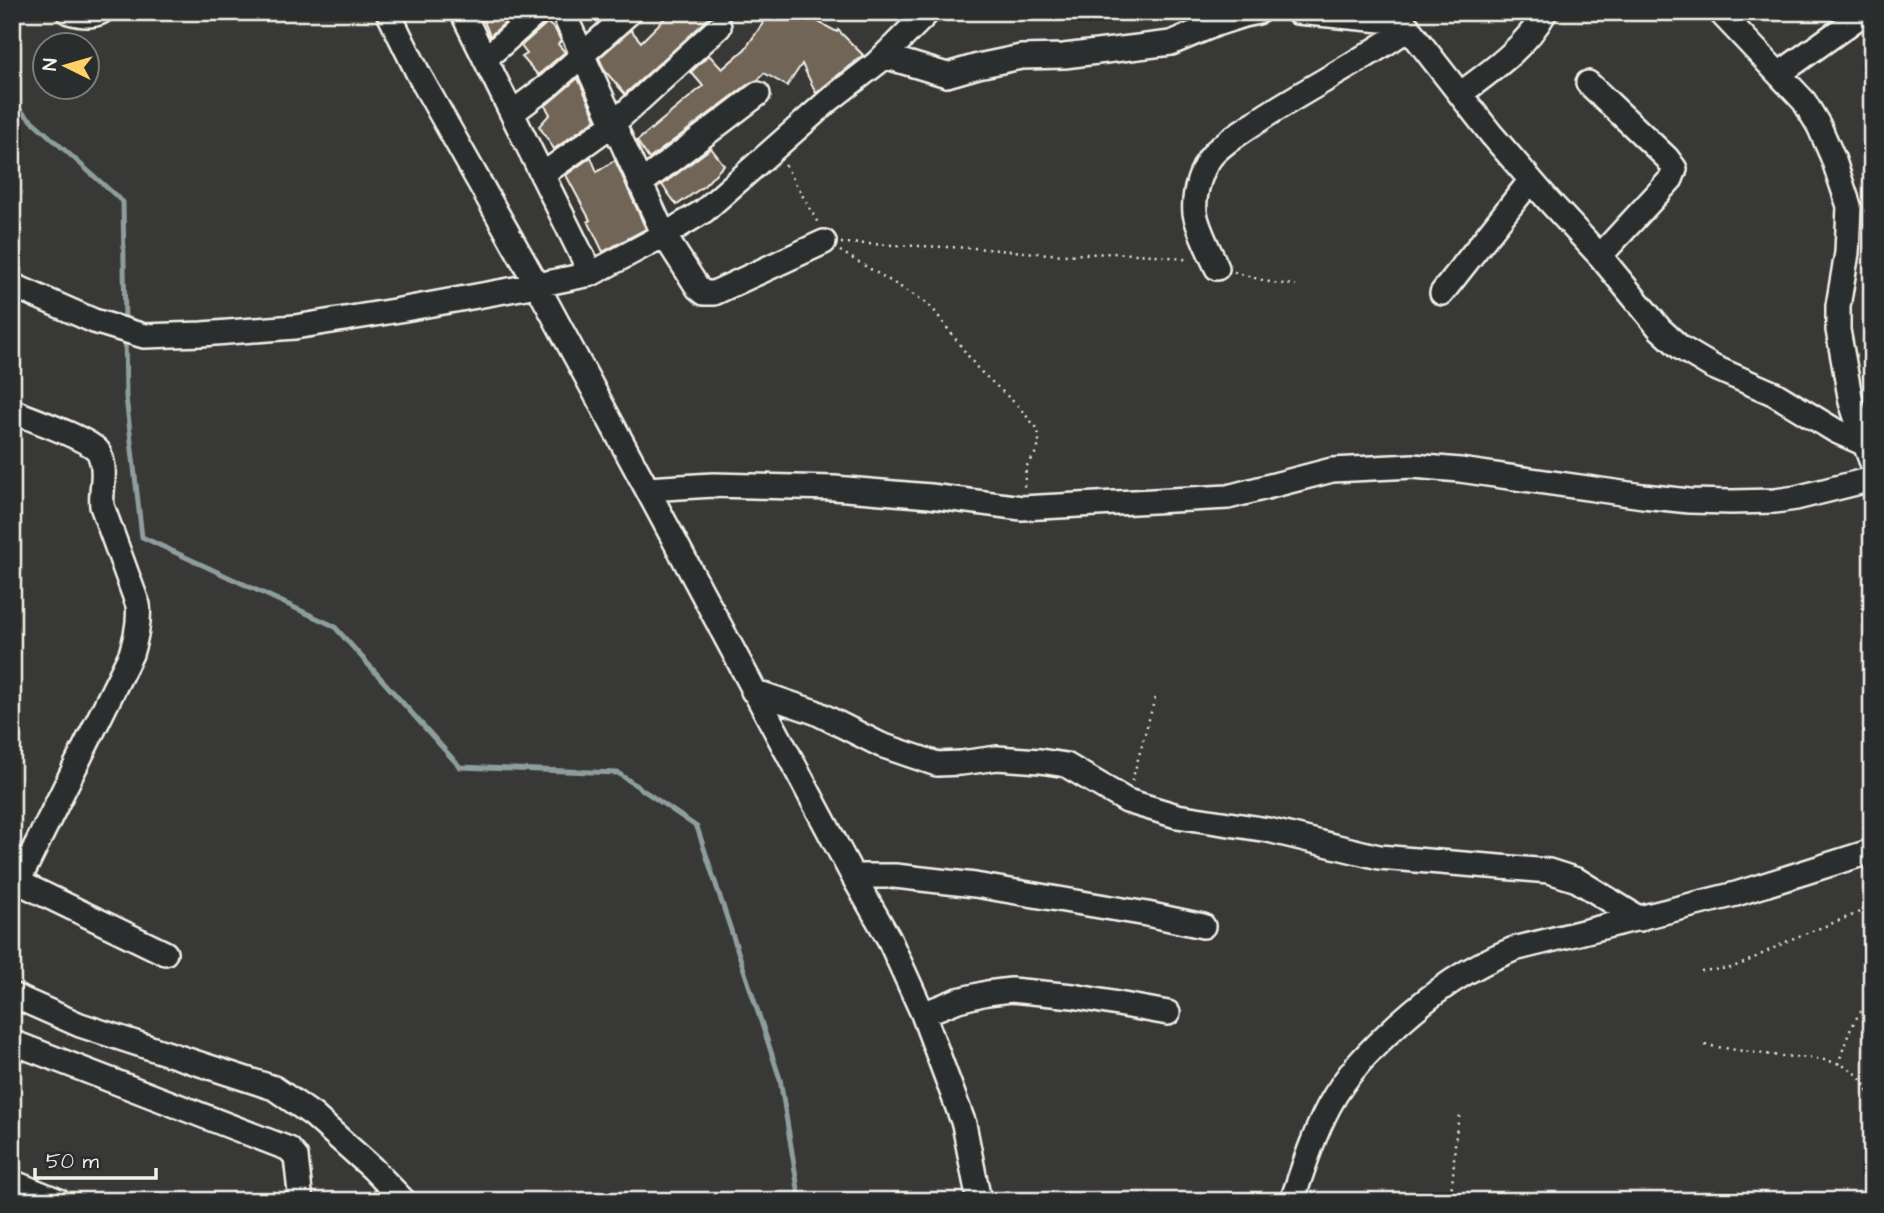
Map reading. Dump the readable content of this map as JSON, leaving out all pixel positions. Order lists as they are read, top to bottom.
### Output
{
  "scale_bar": "50 m",
  "north": "left"
}
